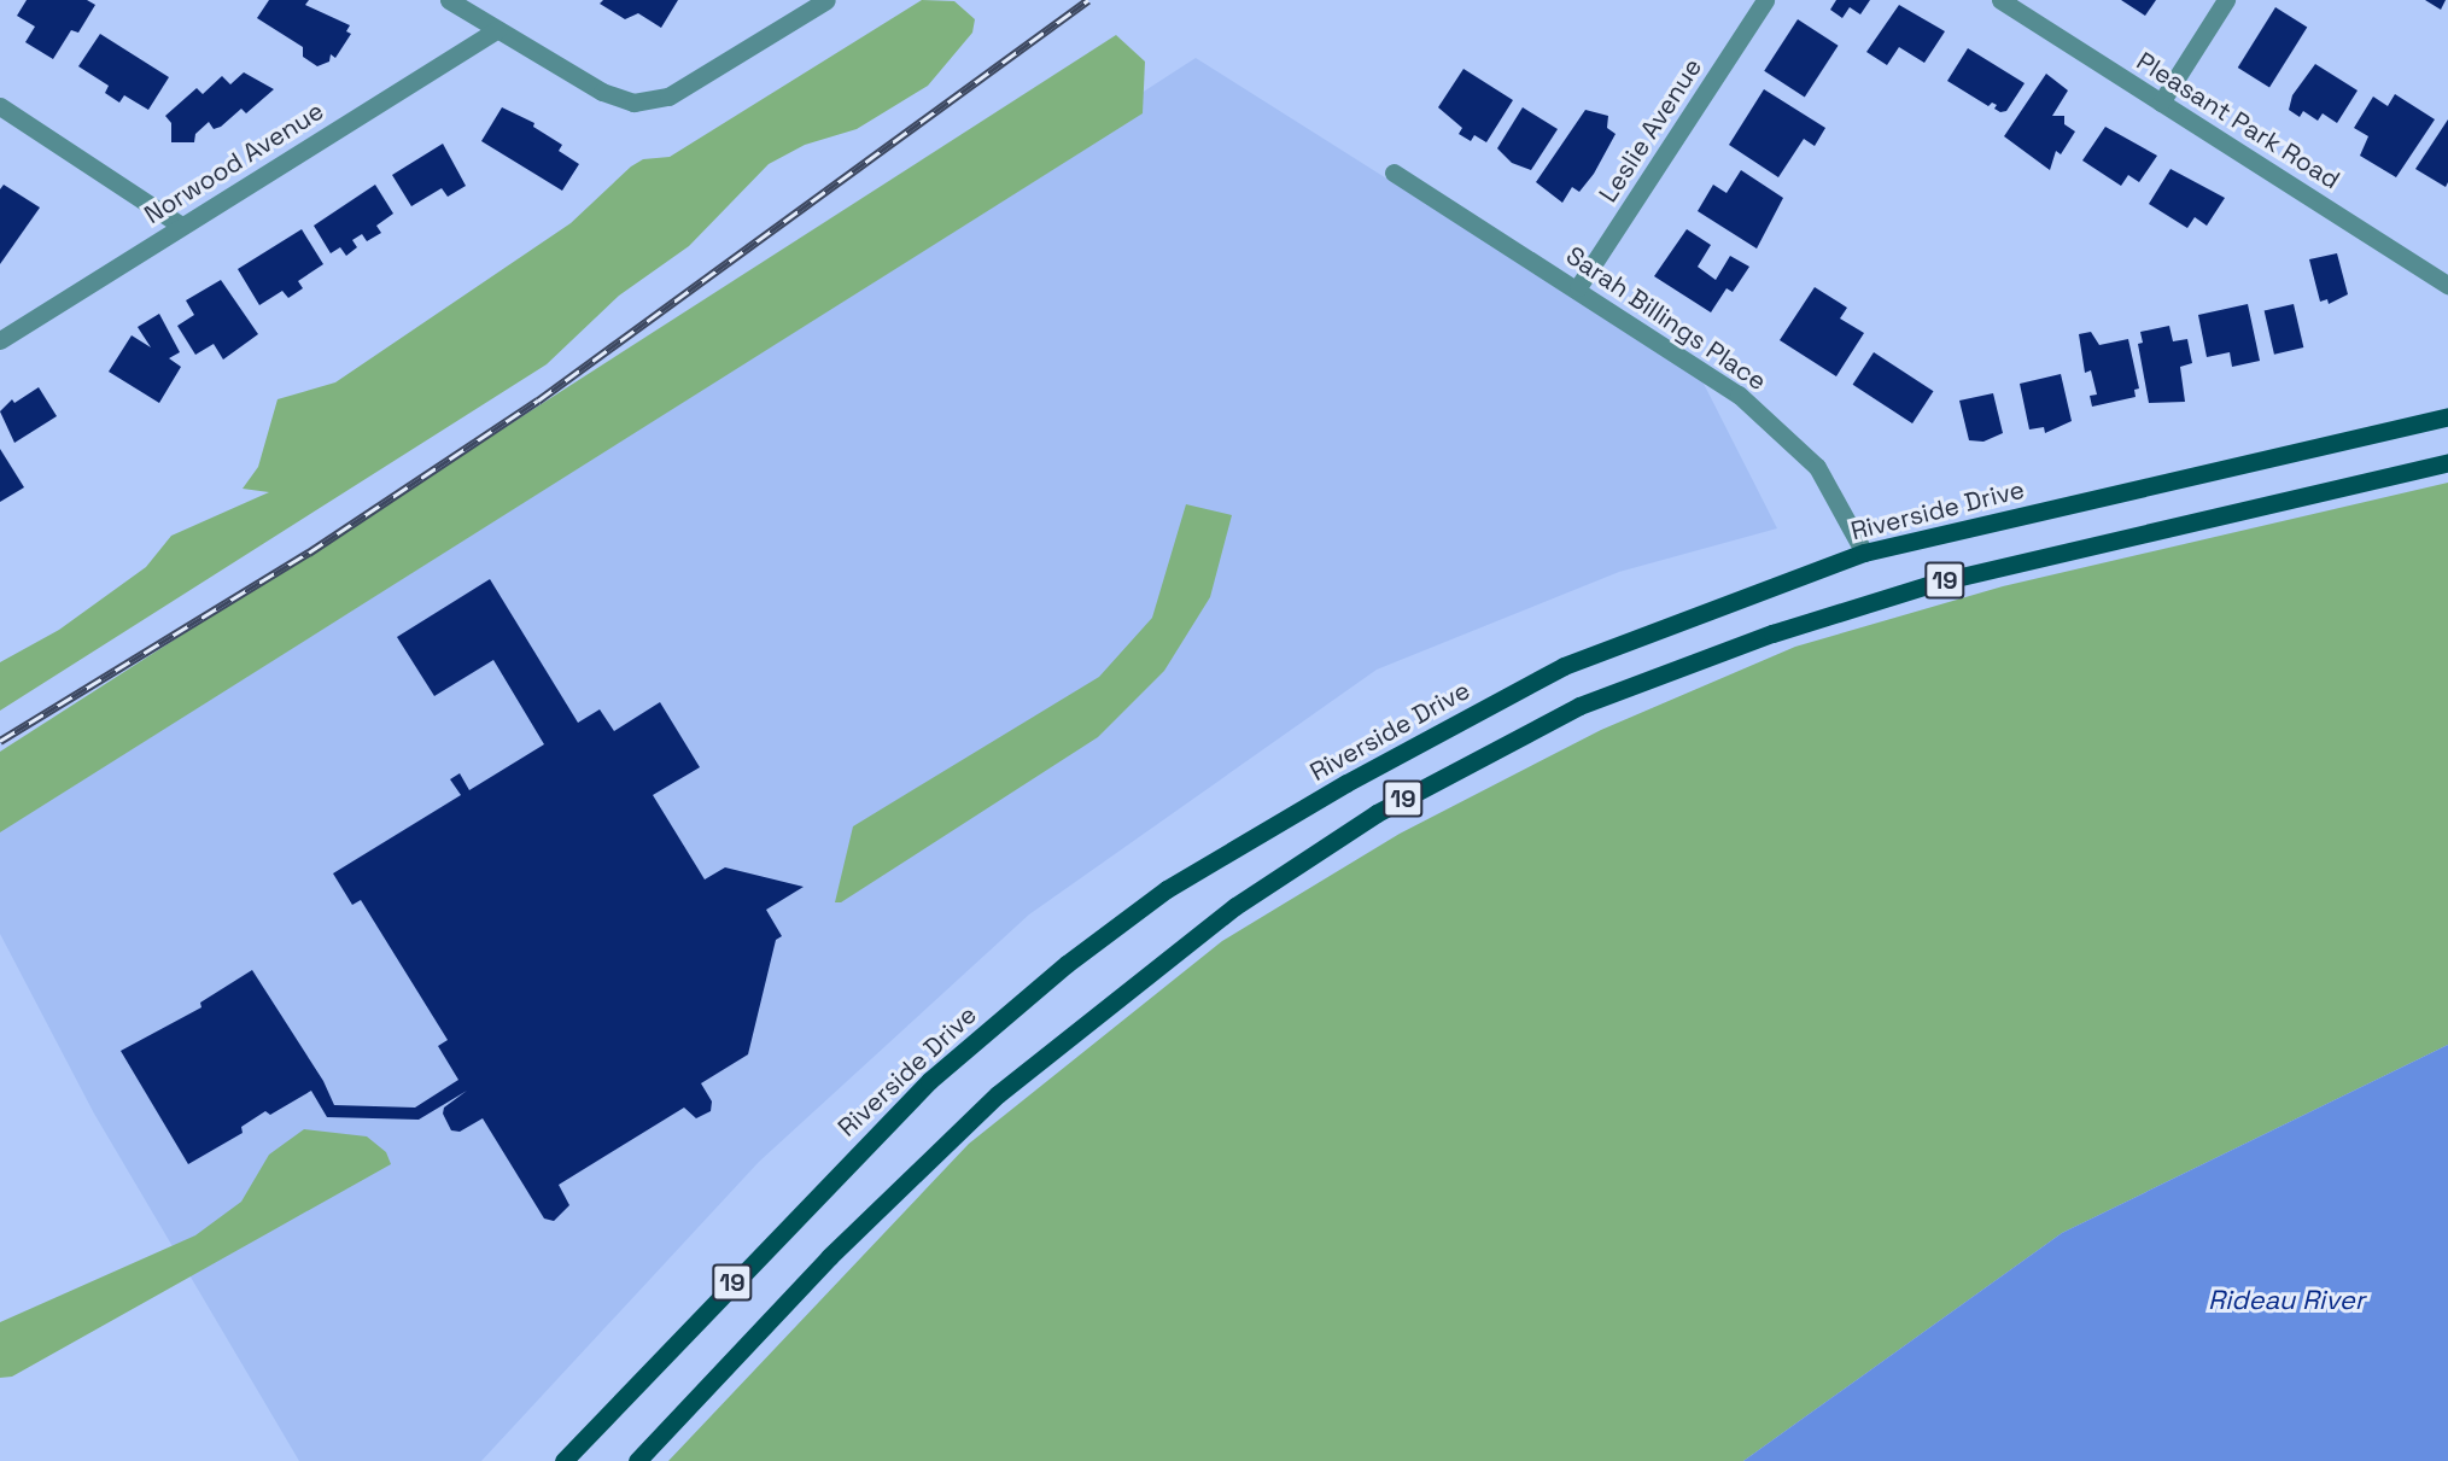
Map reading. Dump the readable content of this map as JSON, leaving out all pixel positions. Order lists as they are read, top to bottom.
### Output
{
  "streets": {
    "main road": ["Riverside Drive", "19"],
    "street": [
      "Pleasant Park Road",
      "Leslie Avenue",
      "Norwood Avenue",
      "Sarah Billings Place"
    ]
  },
  "crossings": [
    ["Leslie Avenue", "Sarah Billings Place"],
    ["Sarah Billings Place", "Riverside Drive"]
  ],
  "water": ["Rideau River"]
}
